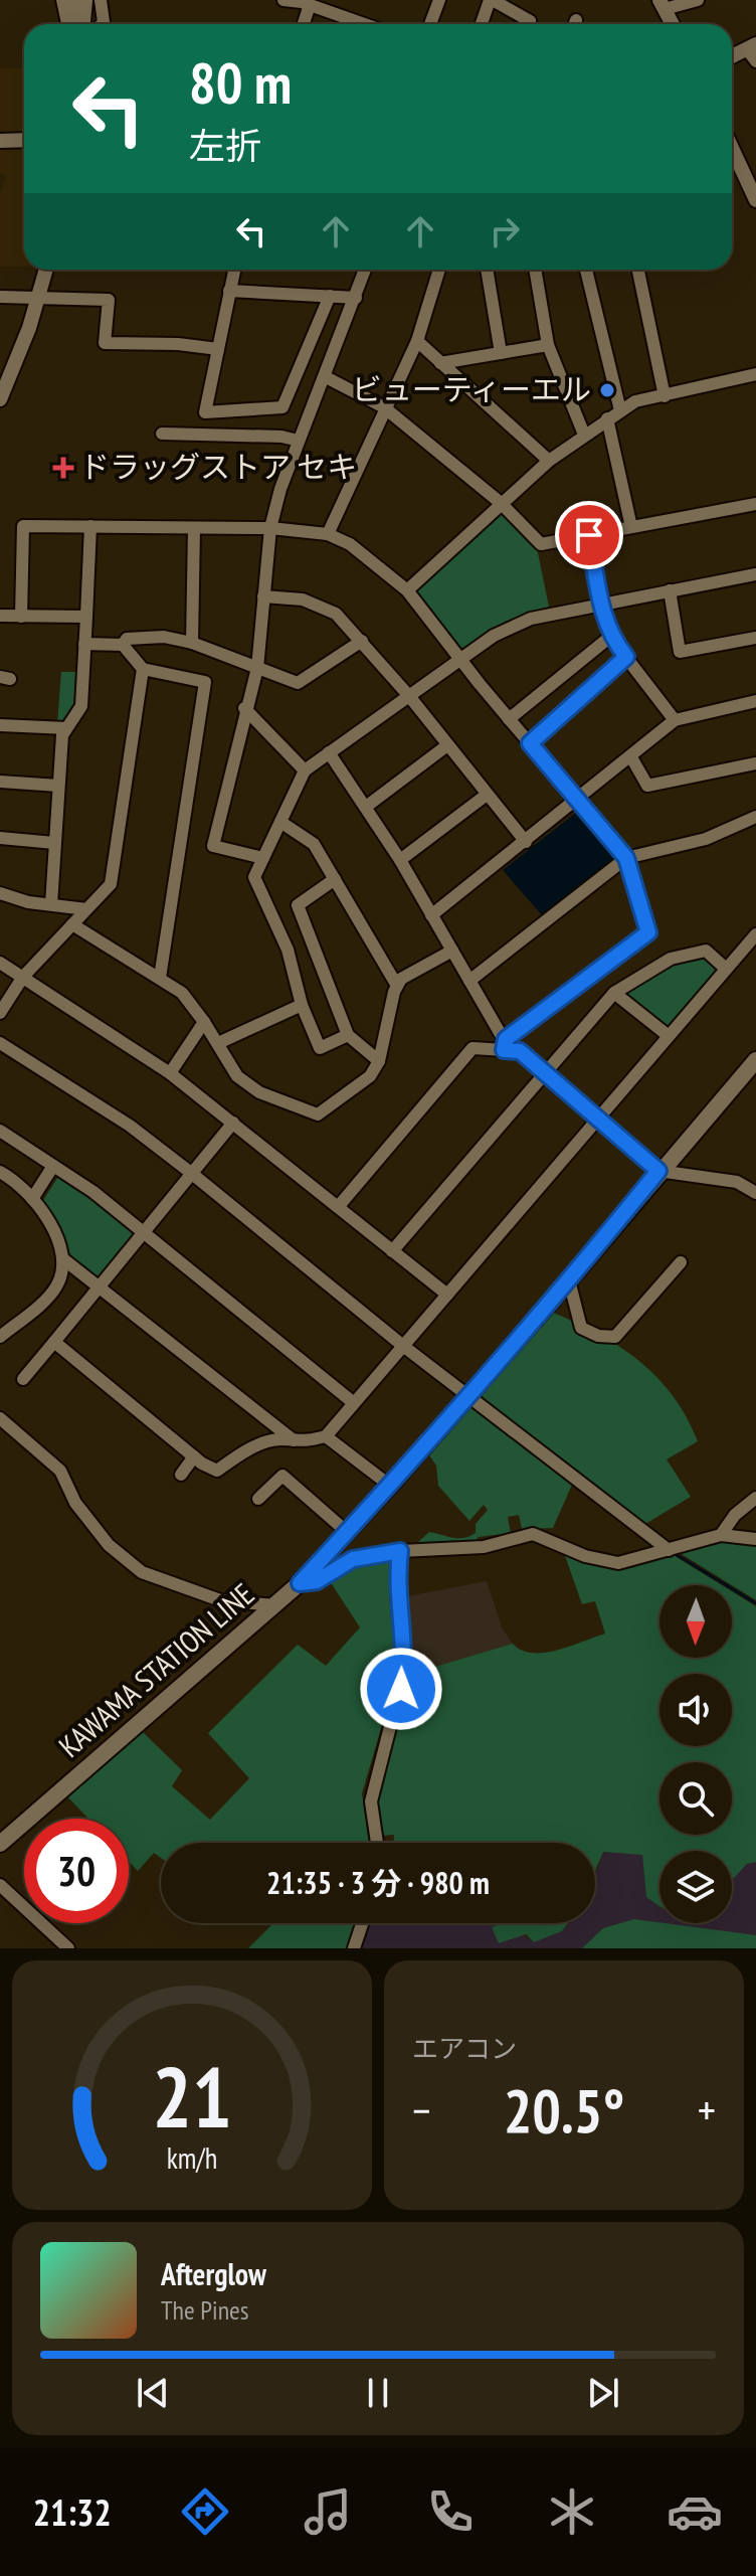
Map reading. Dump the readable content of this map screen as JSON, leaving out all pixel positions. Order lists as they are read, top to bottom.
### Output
{
  "streets": {
    "main road": ["KAWAMA STATION LINE"]
  },
  "places": {
    "other": ["ビューティーエル"],
    "health": ["ドラッグストア セキ"]
  },
  "north": "bottom",
  "page": {
    "turn": ["80 m", "左折"],
    "limit": "30",
    "trip": "21:35 · 3 分 · 980 m",
    "tile": "エアコン",
    "heat": ["−", "20.5°", "+"],
    "song": ["Afterglow", "The Pines"],
    "tabs": "21:32",
    "gauge": ["21", "km/h"]
  }
}
